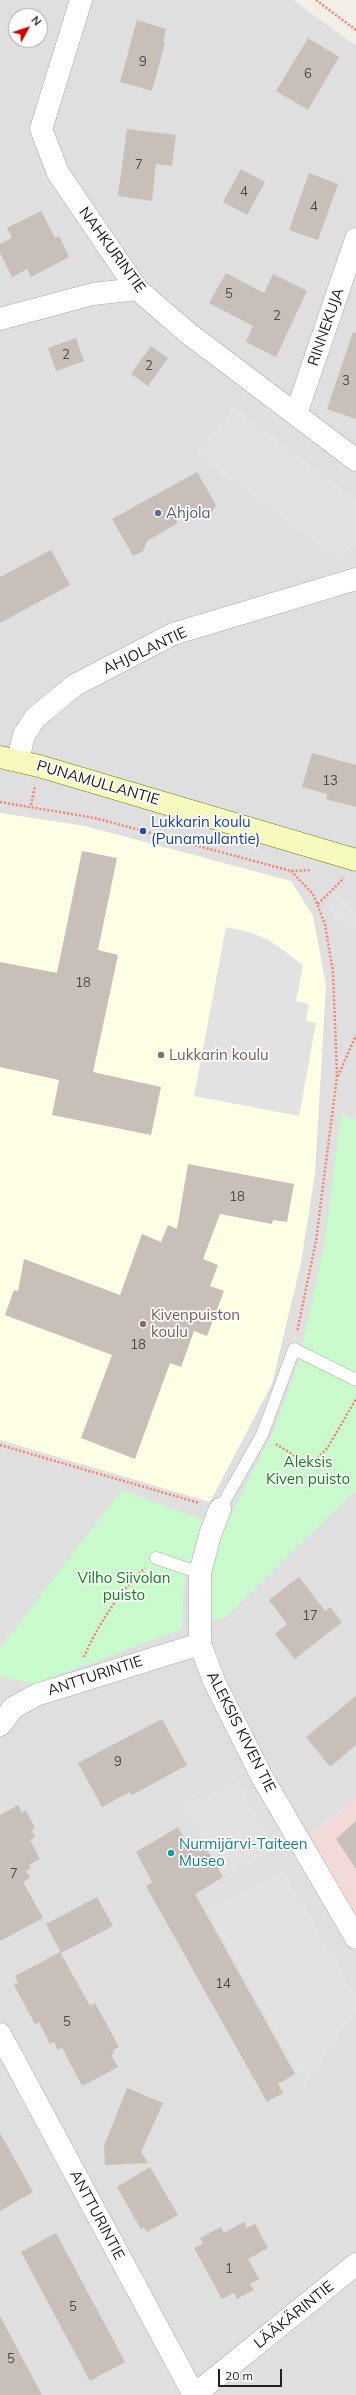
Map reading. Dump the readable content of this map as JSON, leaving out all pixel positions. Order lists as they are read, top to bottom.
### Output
{
  "streets": {
    "street": [
      "NAHKURINTIE",
      "RINNEKUJA",
      "AHJOLANTIE",
      "PUNAMULLANTIE",
      "ANTTURINTIE",
      "ALEKSIS KIVEN TIE",
      "LÄÄKÄRINTIE"
    ]
  },
  "crossings": [
    ["NAHKURINTIE", "RINNEKUJA"],
    ["AHJOLANTIE", "PUNAMULLANTIE"],
    ["ANTTURINTIE", "ALEKSIS KIVEN TIE"],
    ["ANTTURINTIE", "LÄÄKÄRINTIE"]
  ],
  "parks": ["Aleksis Kiven puisto", "Vilho Siivolan puisto"],
  "places": [
    "Ahjola",
    "Lukkarin koulu (Punamullantie)",
    "Lukkarin koulu",
    "Kivenpuiston koulu",
    "Nurmijärvi-Taiteen Museo"
  ],
  "house_numbers": [
    "9",
    "6",
    "7",
    "4",
    "4",
    "5",
    "2",
    "2",
    "2",
    "3",
    "13",
    "18",
    "18",
    "18",
    "17",
    "9",
    "7",
    "14",
    "5",
    "1",
    "5",
    "5"
  ],
  "scale_bar": "20 m",
  "north": "top right"
}
